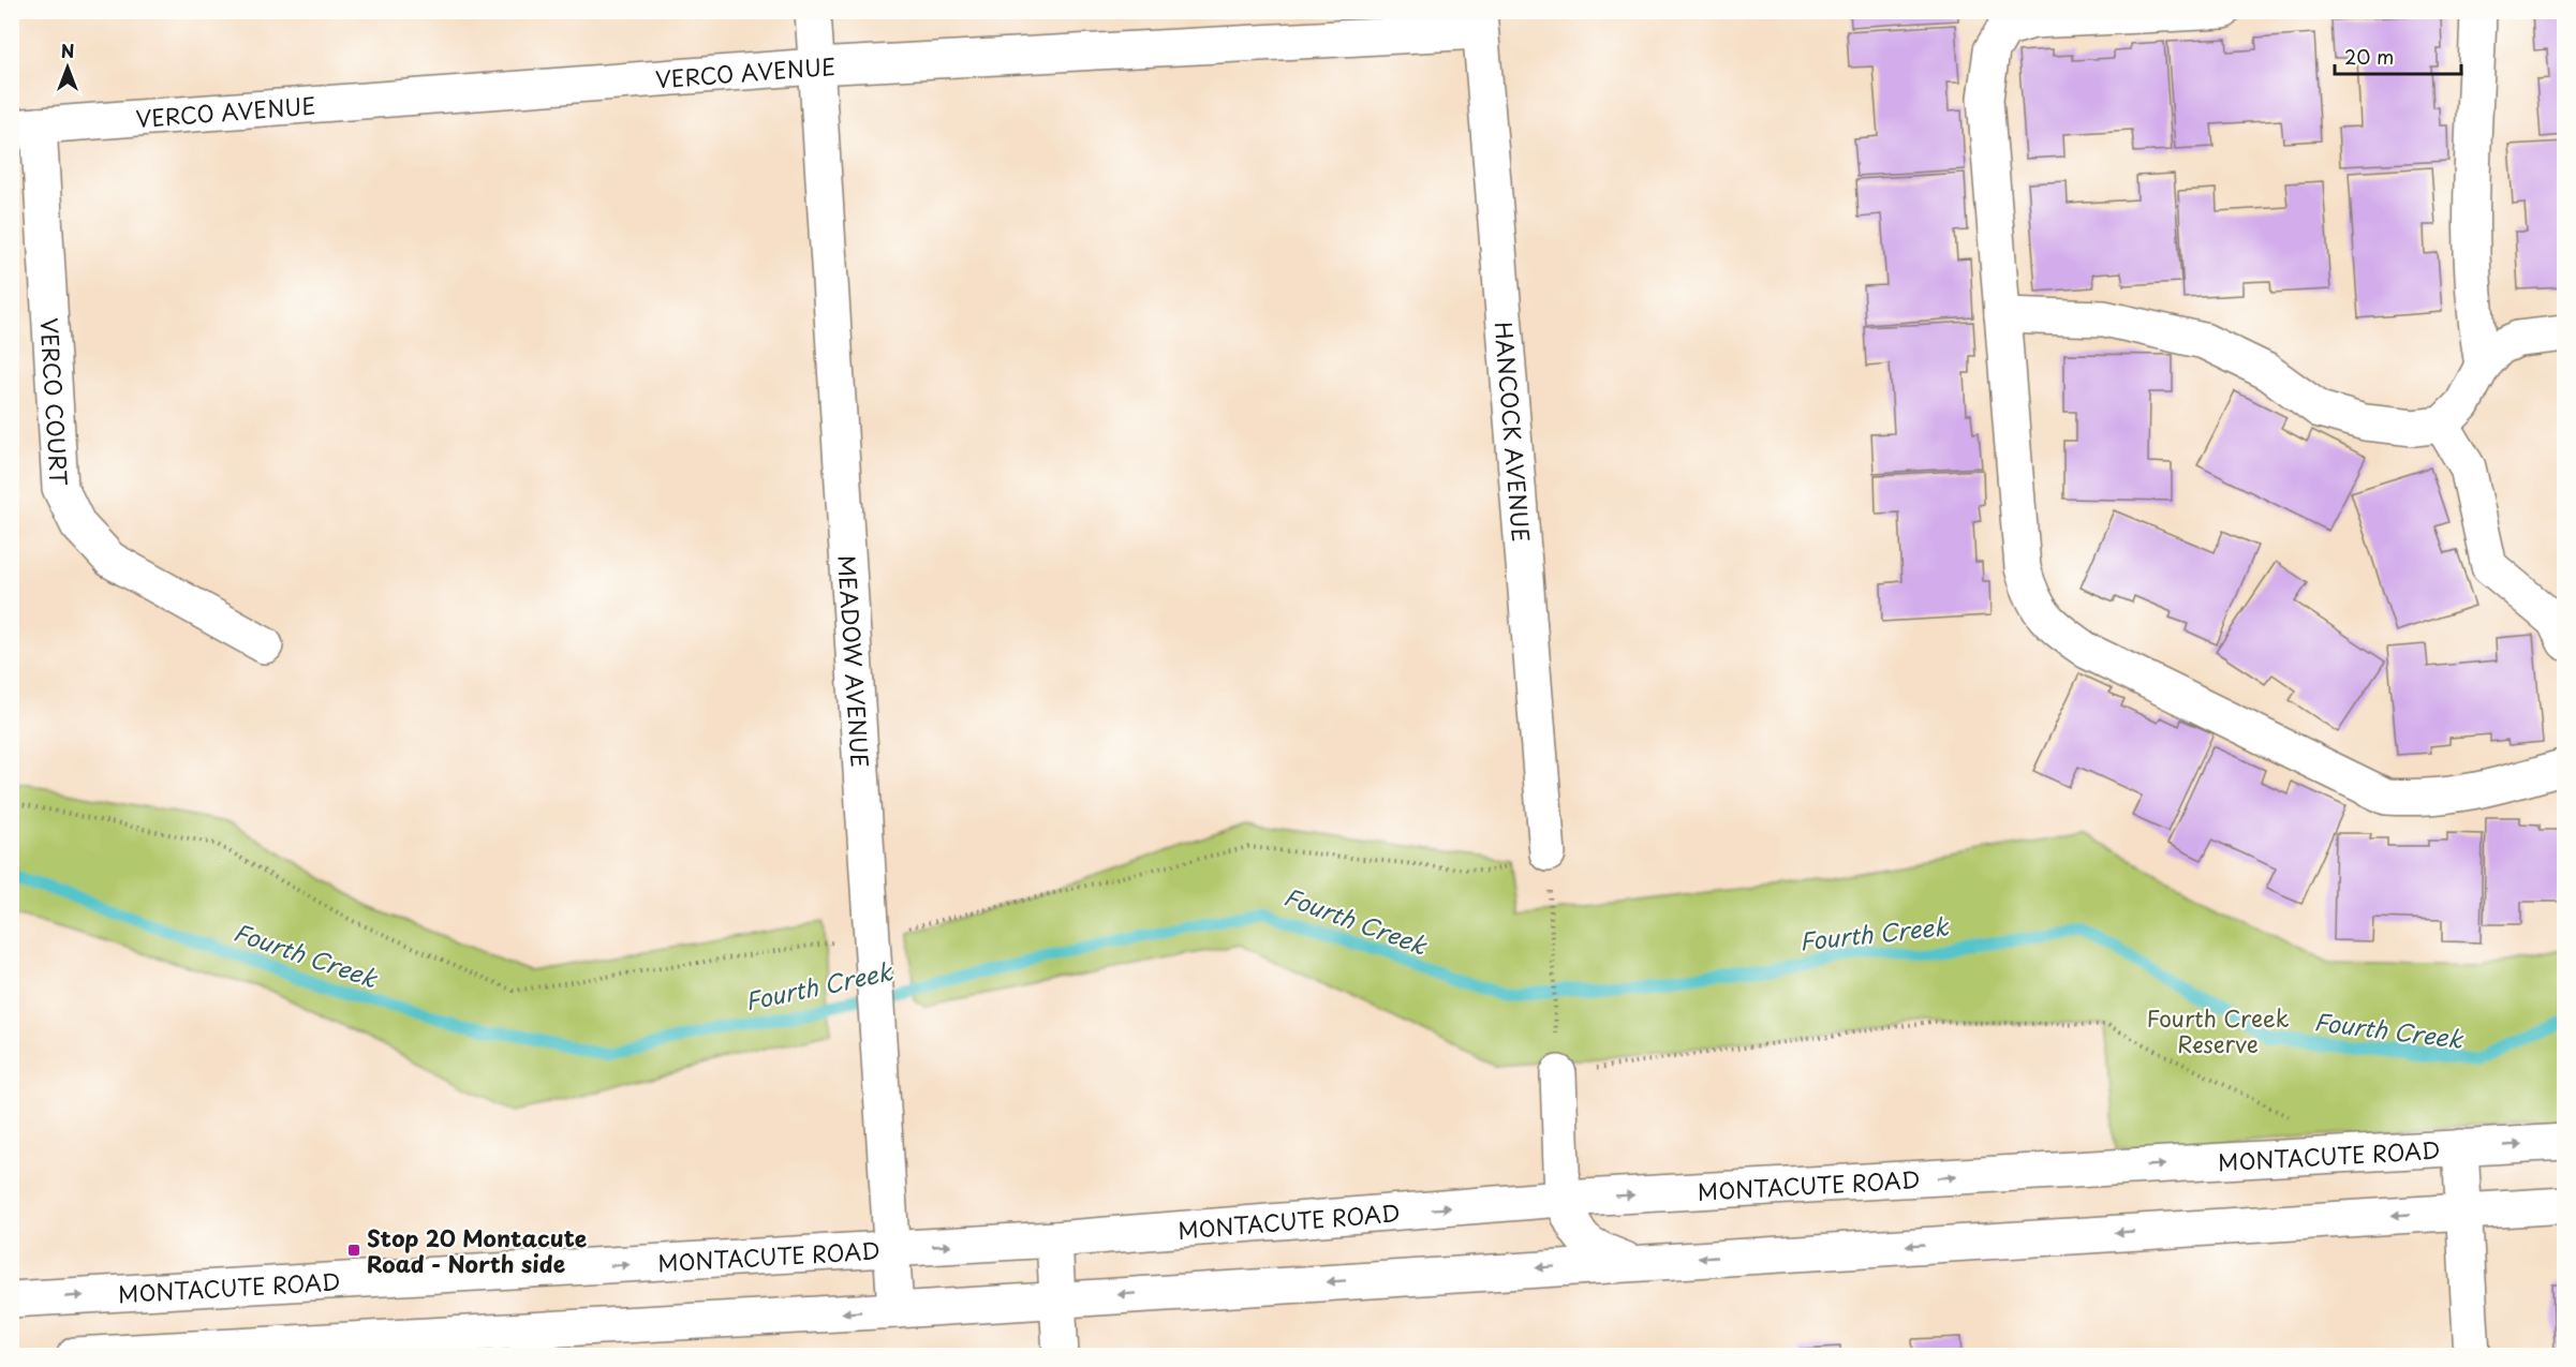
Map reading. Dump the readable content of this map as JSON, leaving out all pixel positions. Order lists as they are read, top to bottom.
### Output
{
  "streets": {
    "street": [
      "VERCO AVENUE",
      "VERCO COURT",
      "HANCOCK AVENUE",
      "MEADOW AVENUE",
      "MONTACUTE ROAD"
    ]
  },
  "crossings": [
    ["VERCO AVENUE", "VERCO COURT"],
    ["VERCO AVENUE", "HANCOCK AVENUE"],
    ["VERCO AVENUE", "MEADOW AVENUE"],
    ["MEADOW AVENUE", "MONTACUTE ROAD"]
  ],
  "water": ["Fourth Creek"],
  "parks": ["Fourth Creek Reserve"],
  "places": {
    "transit": ["Stop 20 Montacute Road - North side"]
  },
  "scale_bar": "20 m",
  "north": "top"
}
